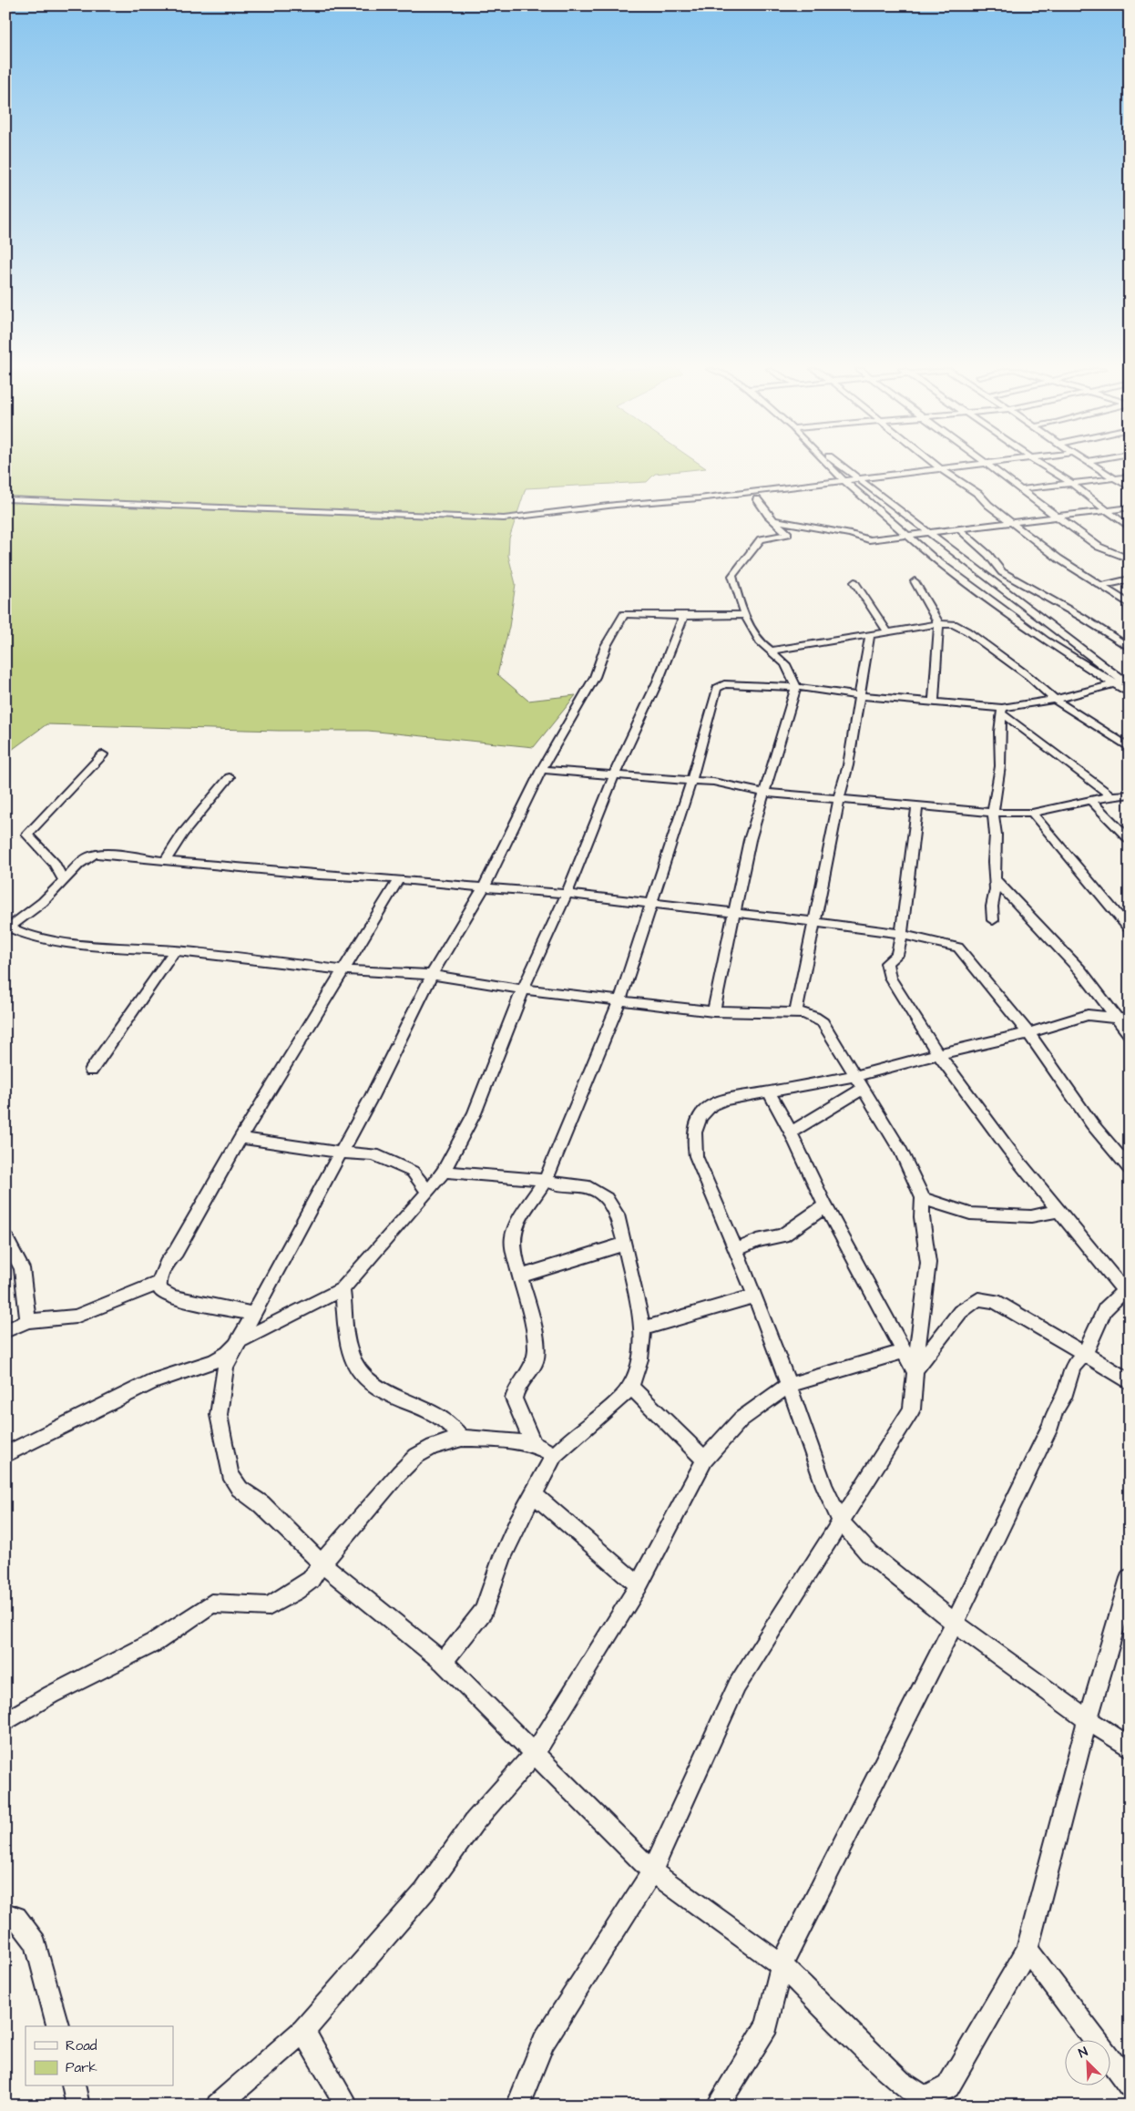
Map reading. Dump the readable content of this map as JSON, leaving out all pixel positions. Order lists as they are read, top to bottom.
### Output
{
  "legend": ["Road", "Park"],
  "north": "top left"
}
